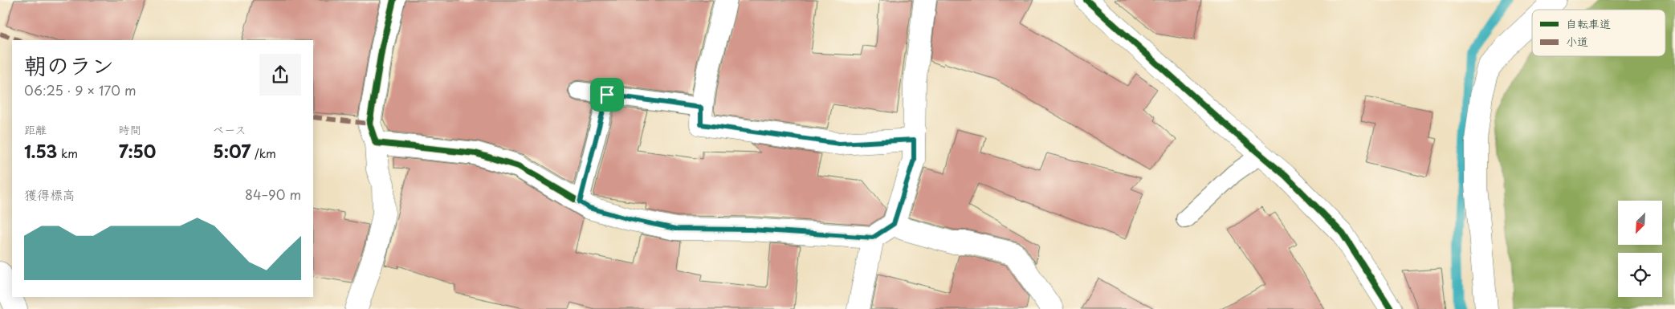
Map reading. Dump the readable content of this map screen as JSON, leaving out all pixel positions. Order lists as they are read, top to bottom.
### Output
{
  "legend": ["自転車道", "小道"],
  "north": "bottom left",
  "page": {
    "heading": ["朝のラン", "06:25 · 9 × 170 m"],
    "stats": [
      ["距離", "1.53 km"],
      ["時間", "7:50"],
      ["ペース", "5:07 /km"]
    ],
    "chart": ["獲得標高", "84–90 m"]
  }
}
